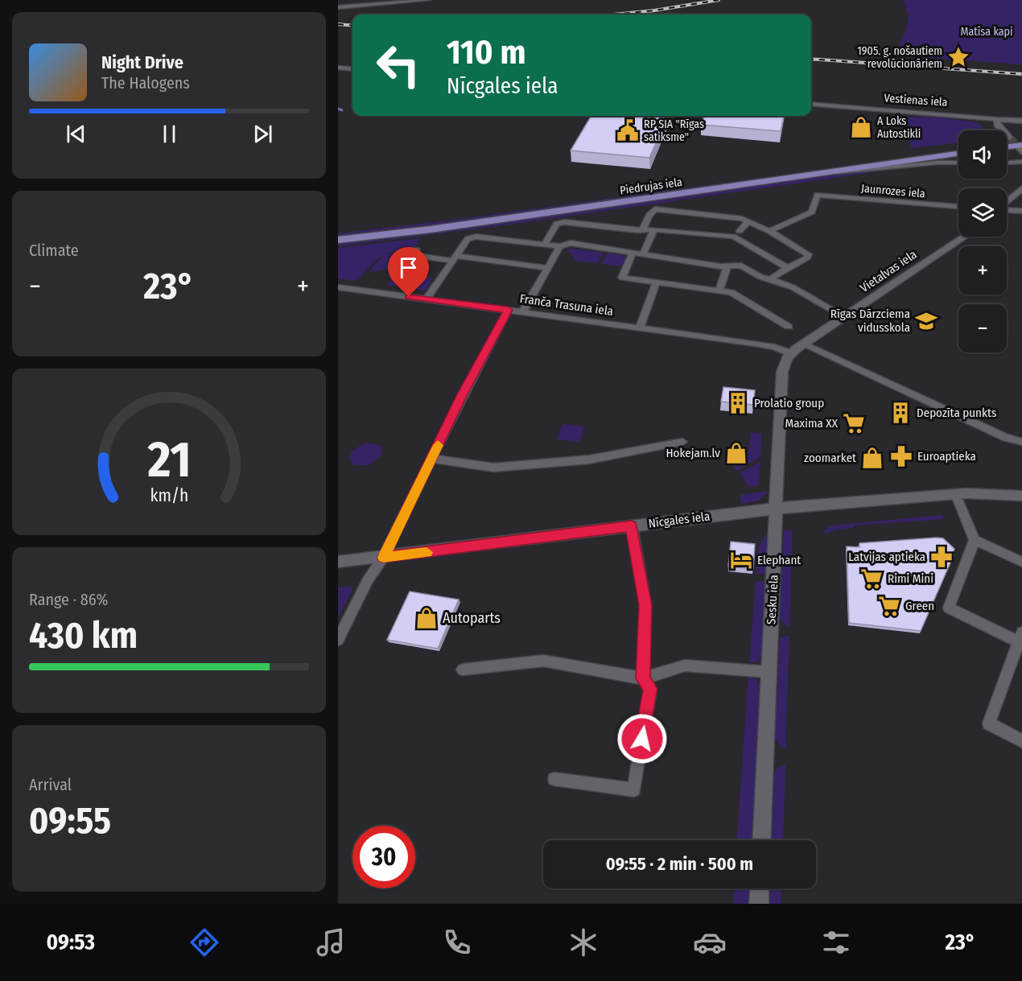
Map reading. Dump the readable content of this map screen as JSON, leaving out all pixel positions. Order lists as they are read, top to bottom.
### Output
{
  "streets": {
    "main road": ["Piedrujas iela"],
    "street": [
      "Vestienas iela",
      "Jaunrozes iela",
      "Vietalvas iela",
      "Franča Trasuna iela",
      "Nīcgales iela",
      "Sesku iela"
    ]
  },
  "crossings": [
    ["Vietalvas iela", "Franča Trasuna iela"],
    ["Vietalvas iela", "Sesku iela"],
    ["Franča Trasuna iela", "Sesku iela"],
    ["Nīcgales iela", "Sesku iela"]
  ],
  "parks": ["Matīsa kapi"],
  "places": {
    "place": ["1905. g. nošautiem revolūcionāriem"],
    "shop": [
      "A Loks Autostikli",
      "Hokejam.lv",
      "zoomarket",
      "Autoparts"
    ],
    "public building": ["RP SIA \"Rīgas satiksme\""],
    "school or university": ["Rīgas Dārzciema vidusskola"],
    "building": ["Prolatio group", "Depozīta punkts"],
    "supermarket": ["Maxima XX", "Rimi Mini", "Green"],
    "pharmacy": ["Euroaptieka", "Latvijas aptieka"],
    "hotel": ["Elephant"]
  },
  "page": {
    "turn": ["110 m", "Nīcgales iela"],
    "song": ["Night Drive", "The Halogens"],
    "map_buttons": ["+", "−"],
    "tile": [
      "Climate",
      ["Range · 86%", "430 km"],
      ["Arrival", "09:55"]
    ],
    "heat": ["−", "23°", "+"],
    "limit": "30",
    "trip": "09:55 · 2 min · 500 m",
    "tabs": ["09:53", "23°"],
    "gauge": ["21", "km/h"]
  }
}
